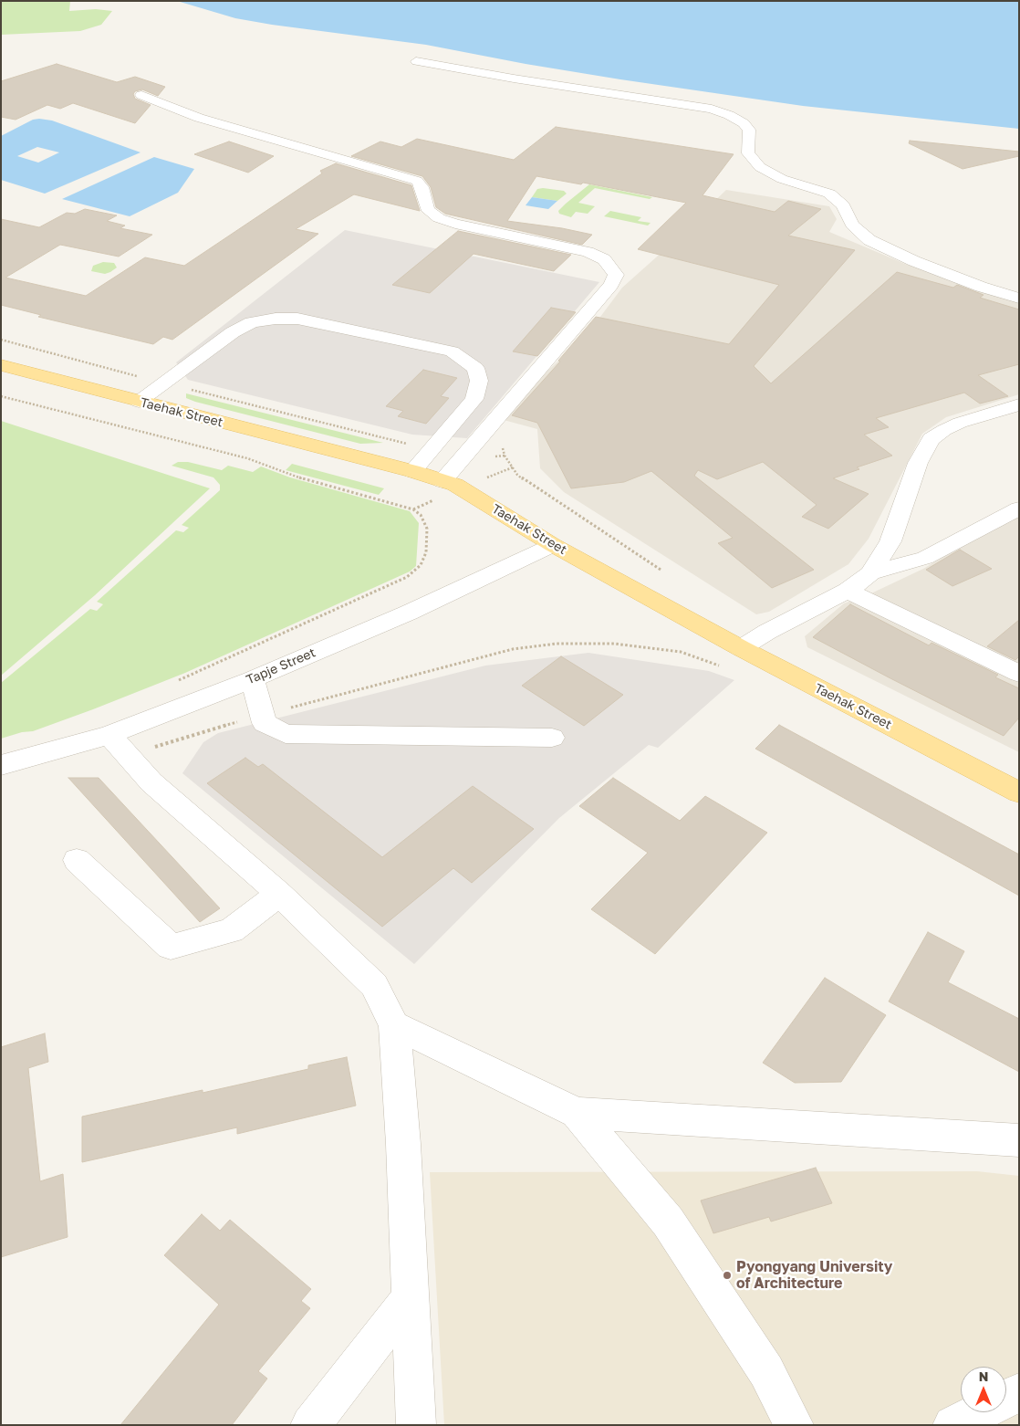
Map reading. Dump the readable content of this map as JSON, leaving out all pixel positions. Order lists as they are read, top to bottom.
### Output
{
  "streets": {
    "main road": ["Taehak Street"],
    "street": ["Tapje Street"]
  },
  "crossings": [
    ["Taehak Street", "Tapje Street"]
  ],
  "places": ["Pyongyang University of Architecture"],
  "north": "top"
}
